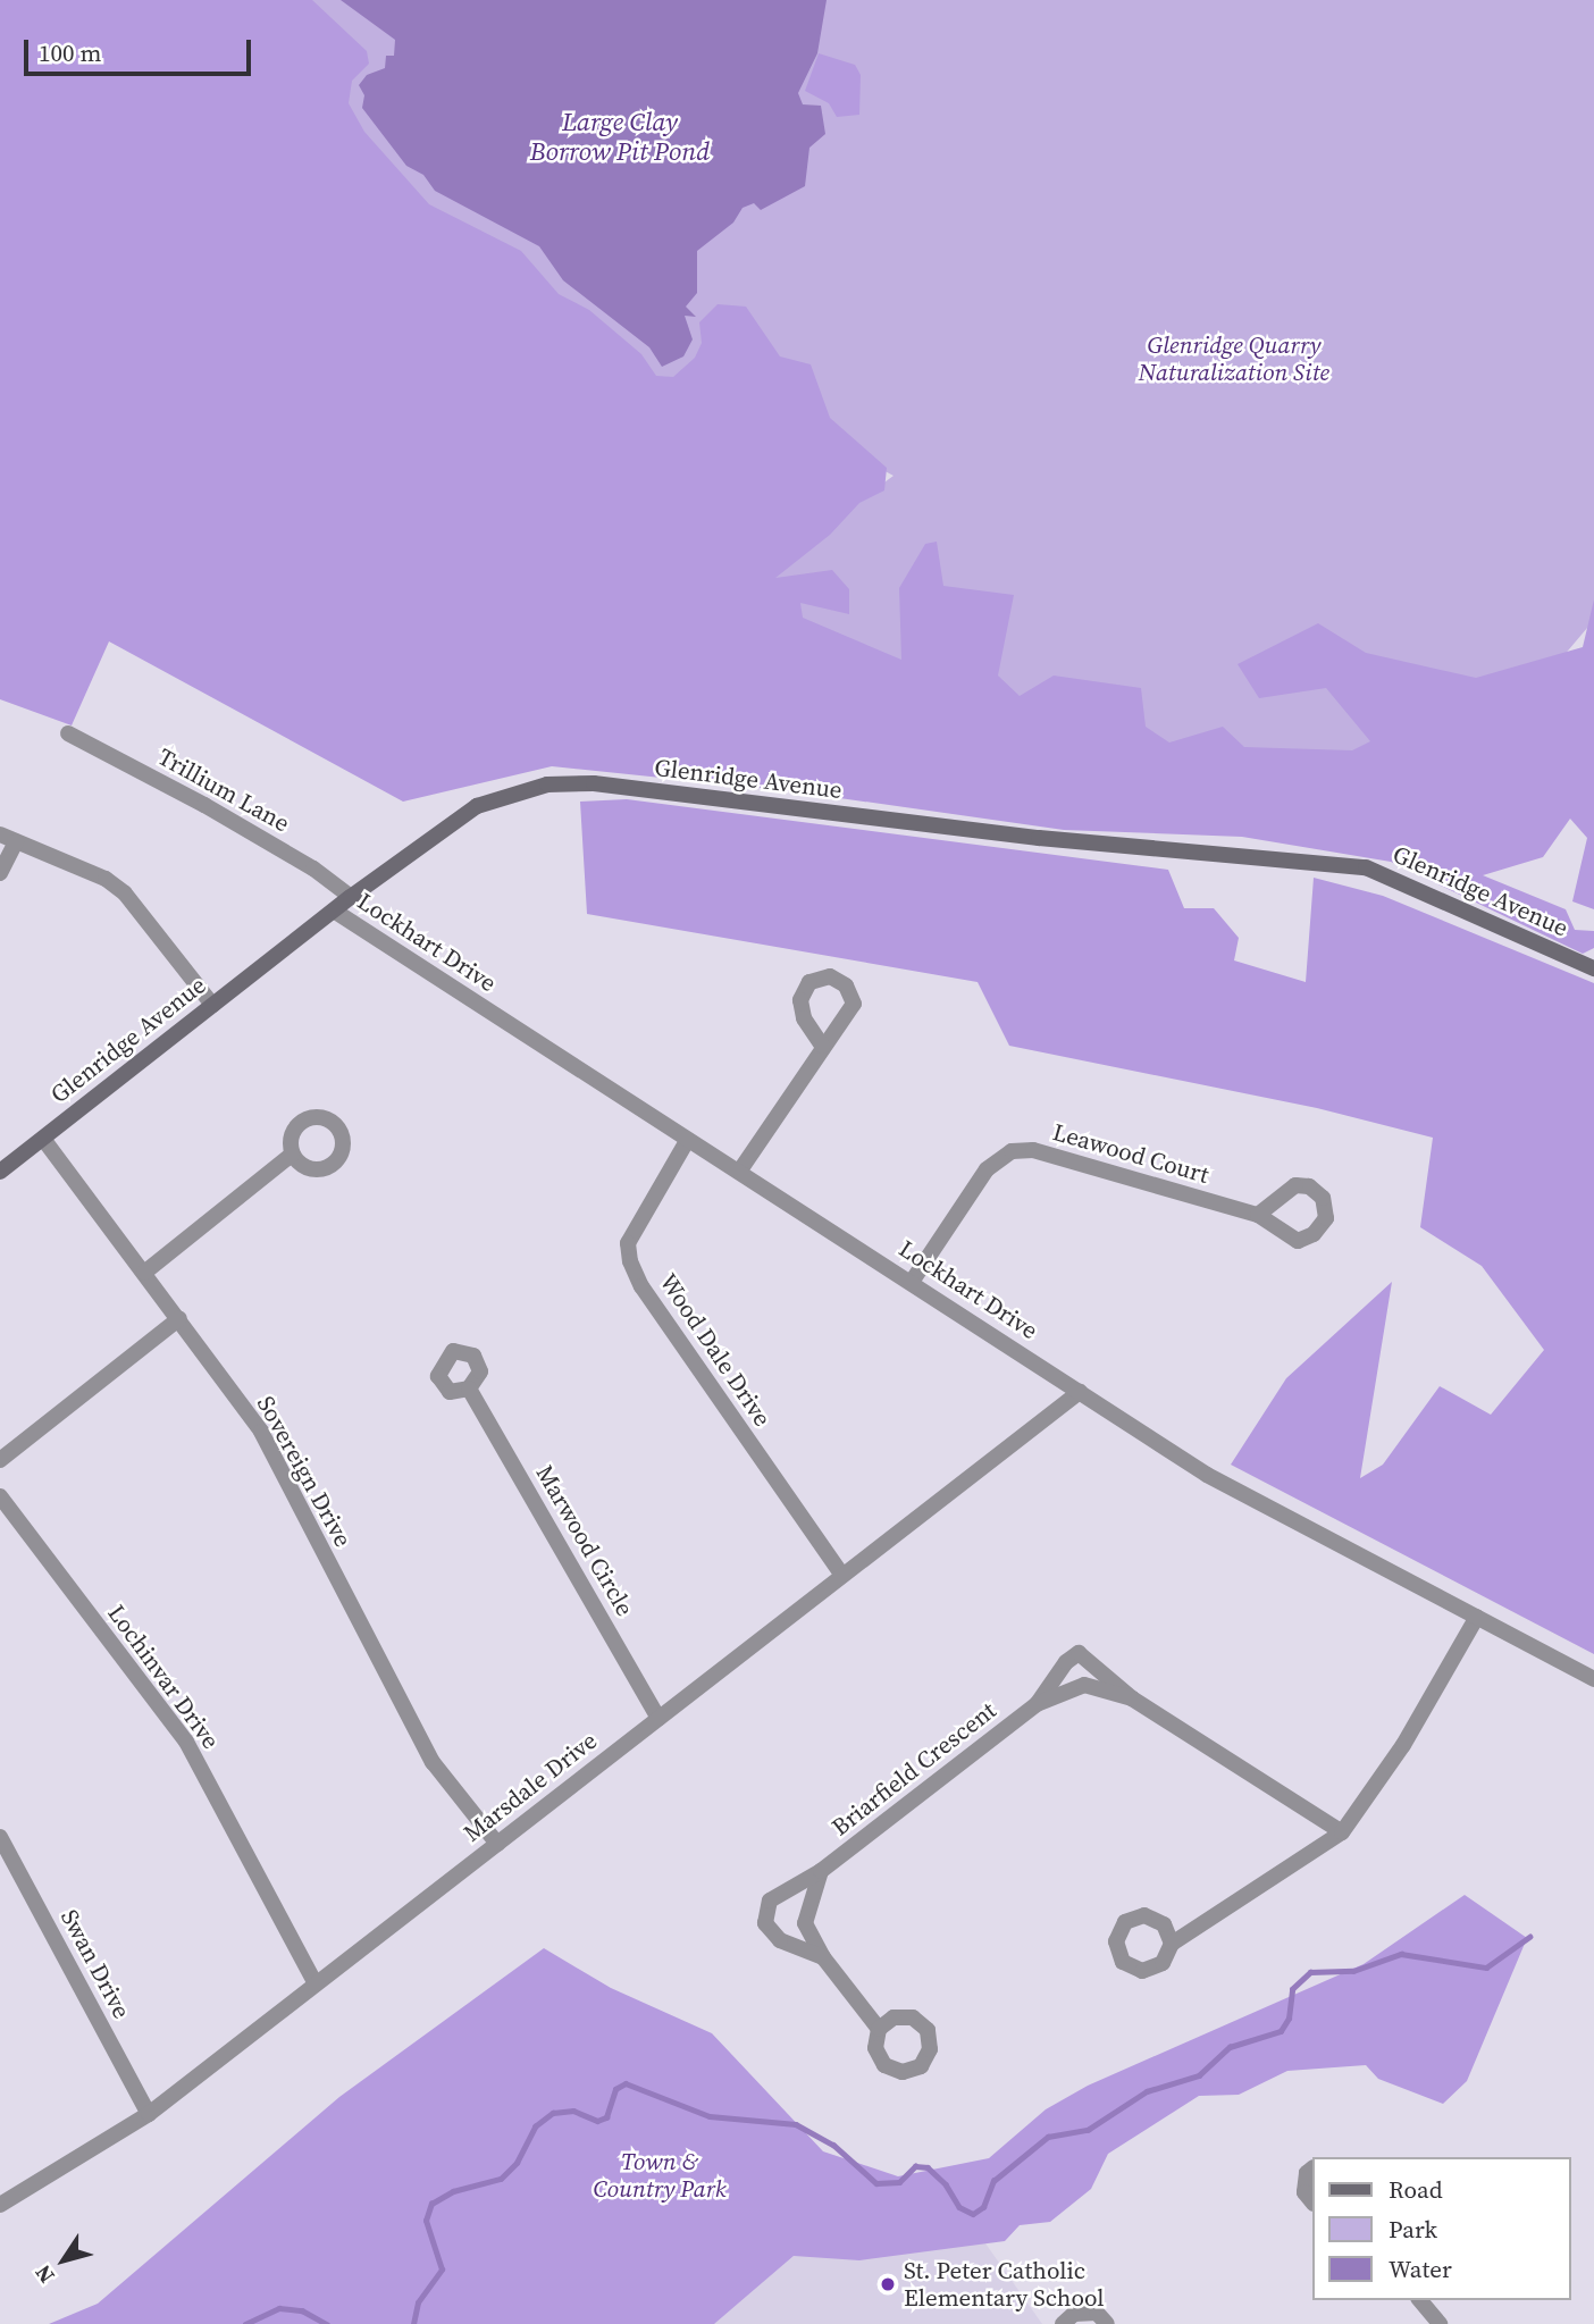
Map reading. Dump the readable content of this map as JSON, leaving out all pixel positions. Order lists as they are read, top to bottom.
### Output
{
  "streets": {
    "main road": ["Glenridge Avenue"],
    "street": [
      "Trillium Lane",
      "Lockhart Drive",
      "Leawood Court",
      "Wood Dale Drive",
      "Sovereign Drive",
      "Marwood Circle",
      "Lochinvar Drive",
      "Briarfield Crescent",
      "Marsdale Drive",
      "Swan Drive"
    ]
  },
  "crossings": [
    ["Glenridge Avenue", "Trillium Lane"],
    ["Glenridge Avenue", "Lockhart Drive"],
    ["Glenridge Avenue", "Sovereign Drive"],
    ["Lockhart Drive", "Leawood Court"],
    ["Lockhart Drive", "Wood Dale Drive"],
    ["Lockhart Drive", "Marsdale Drive"],
    ["Wood Dale Drive", "Marsdale Drive"],
    ["Sovereign Drive", "Marsdale Drive"],
    ["Marwood Circle", "Marsdale Drive"],
    ["Lochinvar Drive", "Marsdale Drive"],
    ["Marsdale Drive", "Swan Drive"]
  ],
  "water": ["Large Clay Borrow Pit Pond"],
  "parks": ["Glenridge Quarry Naturalization Site", "Town & Country Park"],
  "places": ["St. Peter Catholic Elementary School"],
  "legend": ["Road", "Park", "Water"],
  "scale_bar": "100 m",
  "north": "bottom left"
}
